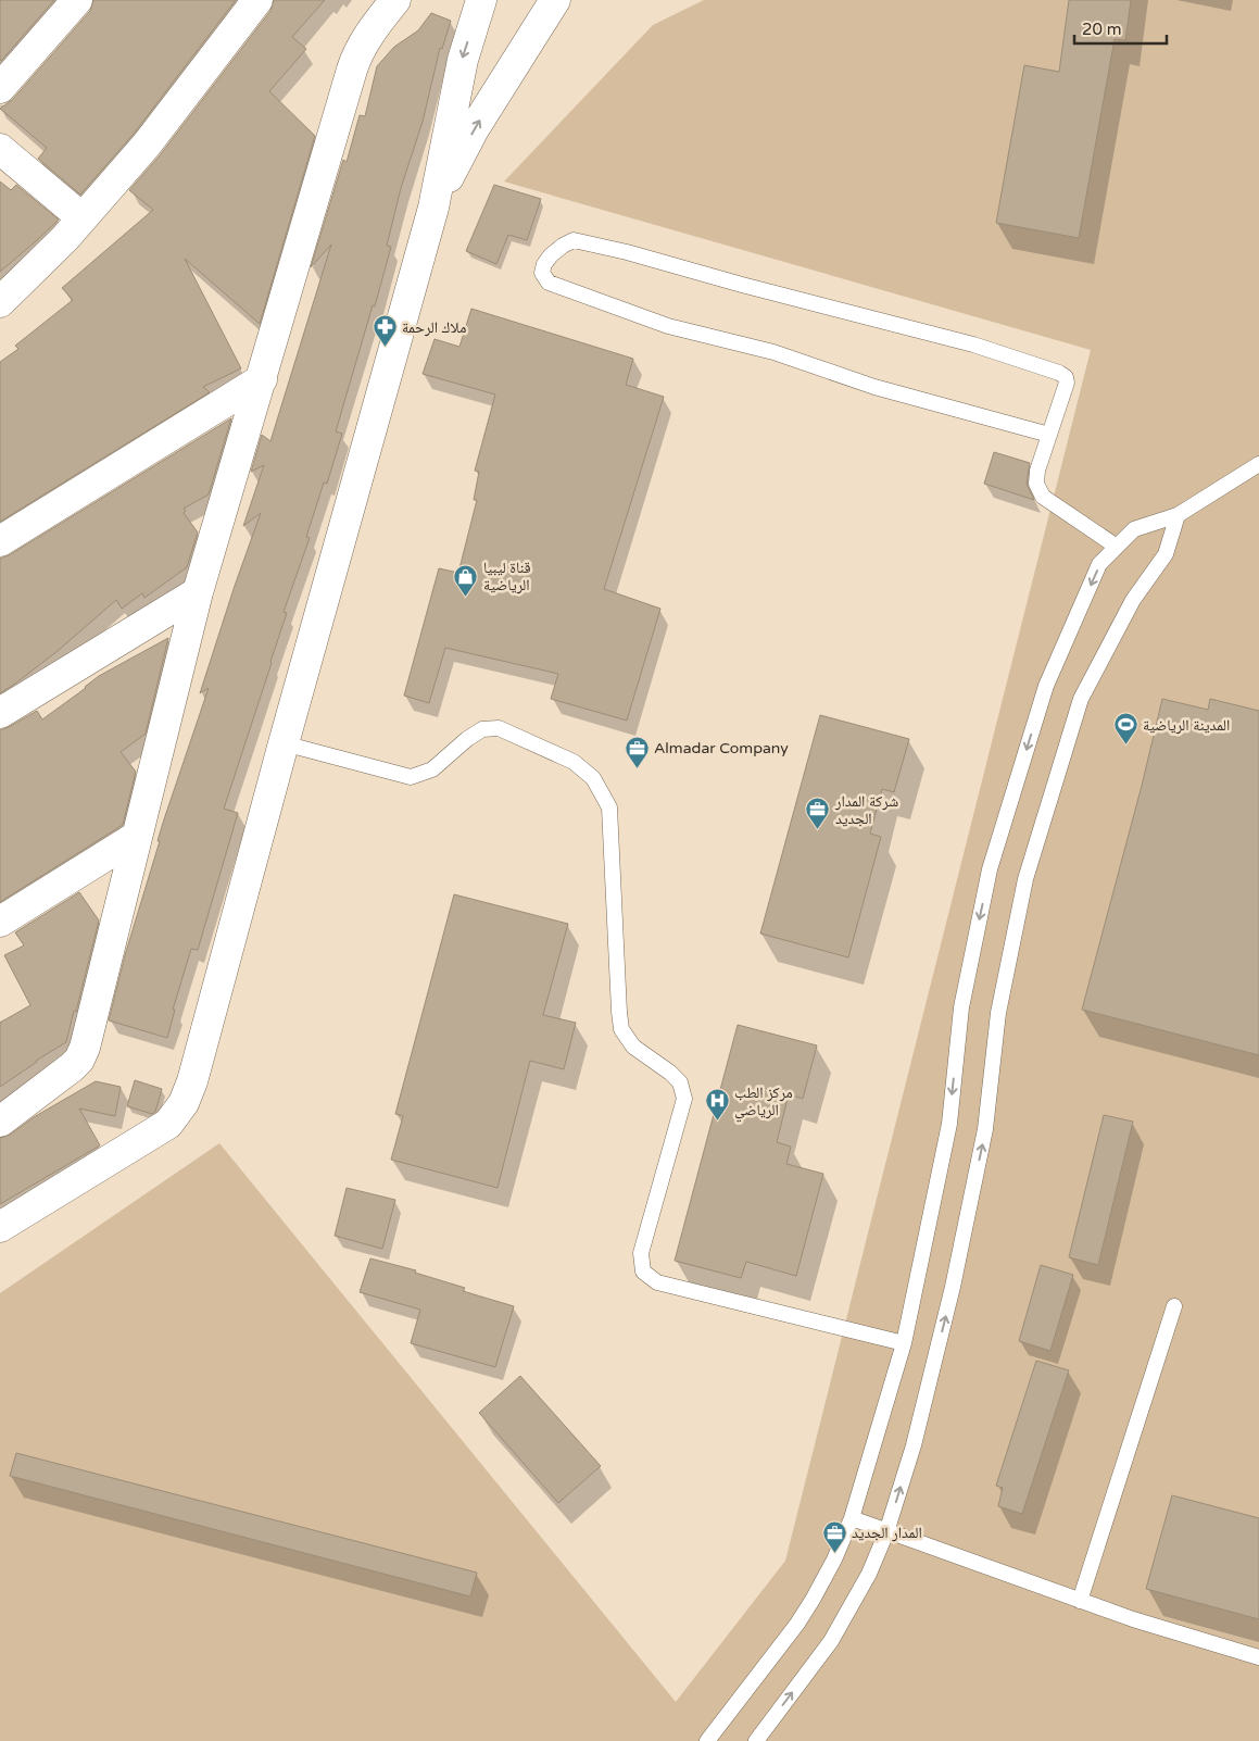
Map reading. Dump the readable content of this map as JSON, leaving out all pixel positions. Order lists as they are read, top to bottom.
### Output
{
  "places": {
    "pharmacy": ["ملاك الرحمة"],
    "shop": ["قناة ليبيا الرياضية"],
    "sports": ["المدينة الرياضية"],
    "office": ["Almadar Company", "شركة المدار الجديد", "المدار الجديد"],
    "hospital": ["مركز الطب الرياضي"]
  },
  "scale_bar": "20 m"
}
